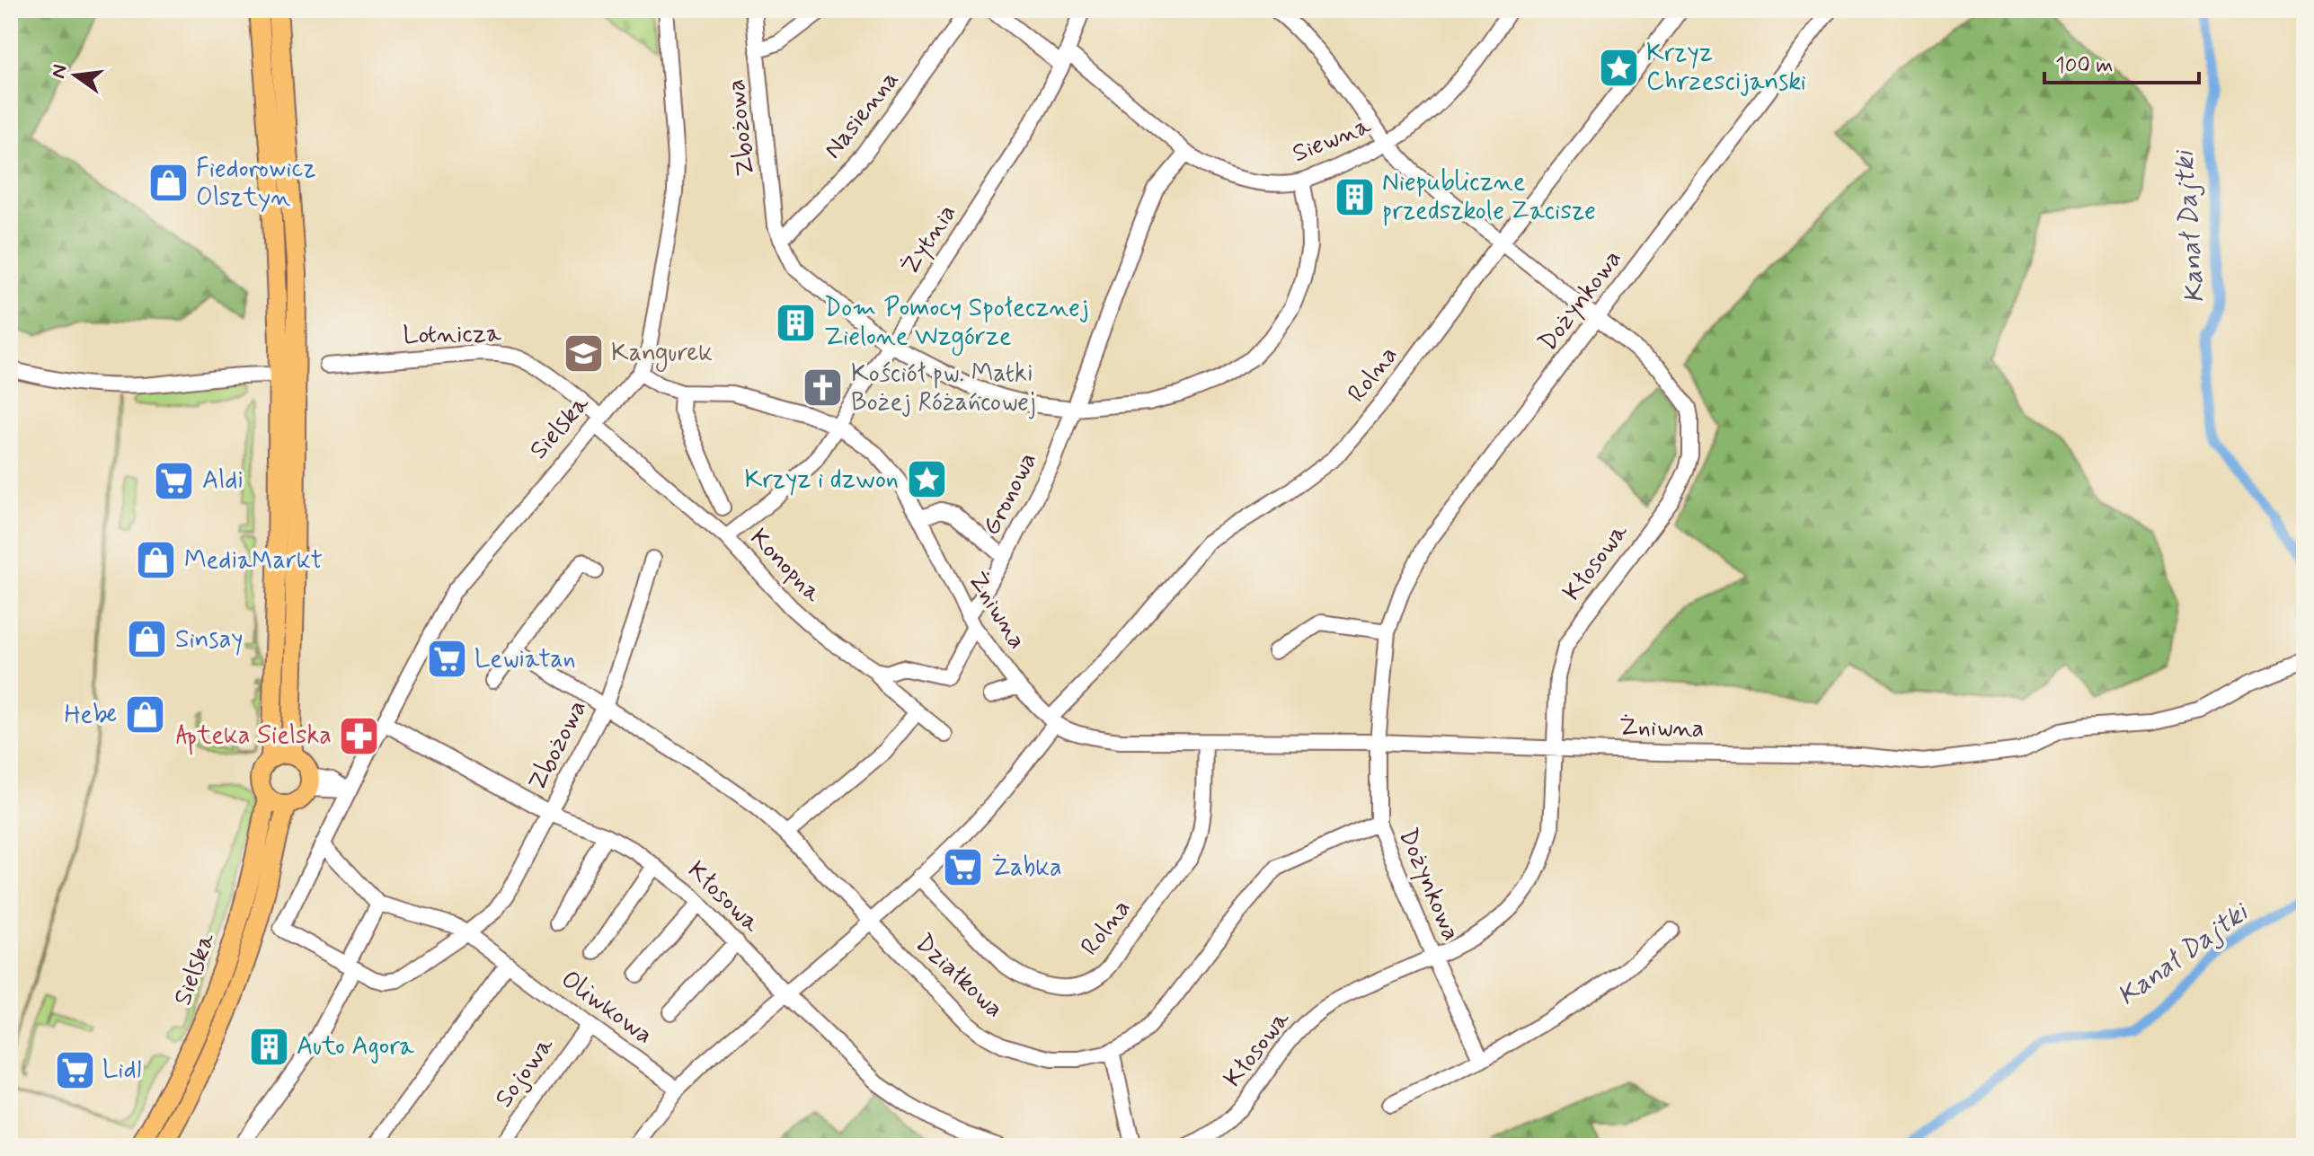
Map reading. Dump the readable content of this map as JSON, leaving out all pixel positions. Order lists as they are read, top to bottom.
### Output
{
  "streets": {
    "main road": ["Sielska"],
    "street": [
      "Nasienna",
      "Zbożowa",
      "Siewna",
      "Żytnia",
      "Dożynkowa",
      "Lotnicza",
      "Rolna",
      "Gronowa",
      "Kłosowa",
      "Konopna",
      "Żniwna",
      "Działkowa",
      "Oliwkowa",
      "Sojowa"
    ]
  },
  "crossings": [
    ["Nasienna", "Zbożowa"],
    ["Zbożowa", "Siewna"],
    ["Zbożowa", "Żytnia"],
    ["Zbożowa", "Sielska"],
    ["Zbożowa", "Gronowa"],
    ["Zbożowa", "Kłosowa"],
    ["Zbożowa", "Działkowa"],
    ["Zbożowa", "Oliwkowa"],
    ["Siewna", "Żytnia"],
    ["Siewna", "Gronowa"],
    ["Siewna", "Kłosowa"],
    ["Żytnia", "Konopna"],
    ["Żytnia", "Żniwna"],
    ["Dożynkowa", "Kłosowa"],
    ["Dożynkowa", "Żniwna"],
    ["Dożynkowa", "Działkowa"],
    ["Lotnicza", "Sielska"],
    ["Lotnicza", "Konopna"],
    ["Rolna", "Kłosowa"],
    ["Rolna", "Żniwna"],
    ["Rolna", "Działkowa"],
    ["Rolna", "Oliwkowa"],
    ["Sielska", "Kłosowa"],
    ["Sielska", "Konopna"],
    ["Sielska", "Żniwna"],
    ["Gronowa", "Konopna"],
    ["Gronowa", "Żniwna"],
    ["Kłosowa", "Żniwna"],
    ["Oliwkowa", "Sojowa"]
  ],
  "water": ["Kanał Dajtki"],
  "places": {
    "place": ["Krzyz Chrzescijanski", "Krzyz i dzwon"],
    "shop": [
      "Fiedorowicz Olsztyn",
      "MediaMarkt",
      "Sinsay",
      "Hebe"
    ],
    "building": ["Niepubliczne przedszkole Zacisze", "Dom Pomocy Społecznej Zielone Wzgórze", "Auto Agora"],
    "school or university": ["Kangurek"],
    "church": ["Kościół pw. Matki Bożej Różańcowej"],
    "supermarket": [
      "Aldi",
      "Lewiatan",
      "Żabka",
      "Lidl"
    ],
    "pharmacy": ["Apteka Sielska"]
  },
  "scale_bar": "100 m",
  "north": "left"
}
